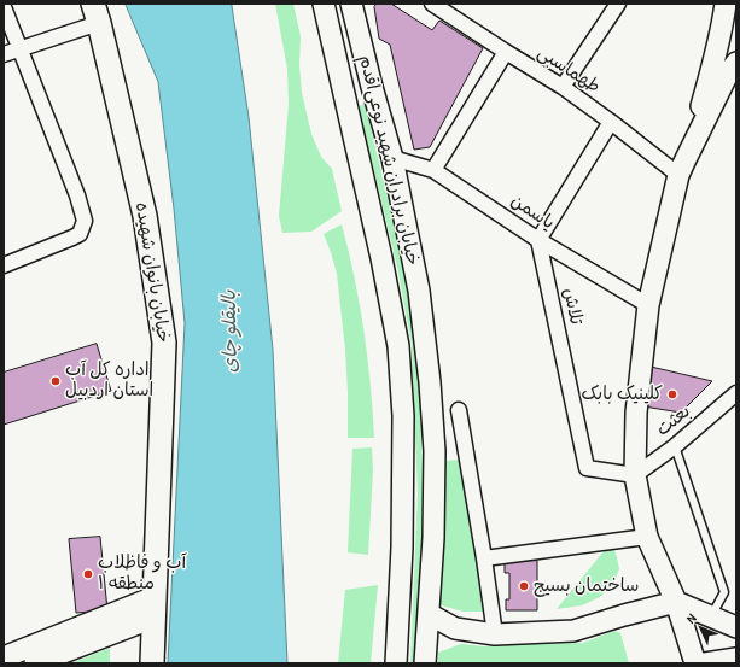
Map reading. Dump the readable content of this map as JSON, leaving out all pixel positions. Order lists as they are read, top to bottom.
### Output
{
  "streets": {
    "main road": ["خیابان بانوان شهیده"],
    "street": [
      "طهماسبی",
      "خیابان برادران شهید نوعی‌اقدم",
      "یاسمن",
      "تلاش",
      "بعثت"
    ]
  },
  "crossings": [
    ["خیابان برادران شهید نوعی‌اقدم", "یاسمن"],
    ["یاسمن", "تلاش"],
    ["تلاش", "بعثت"]
  ],
  "water": ["بالیقلو چای"],
  "places": [
    "اداره کل آب استان اردبیل",
    "کلینیک بابک",
    "آب و فاظلاب منطقه ۱",
    "ساختمان بسیج"
  ],
  "north": "top left"
}
